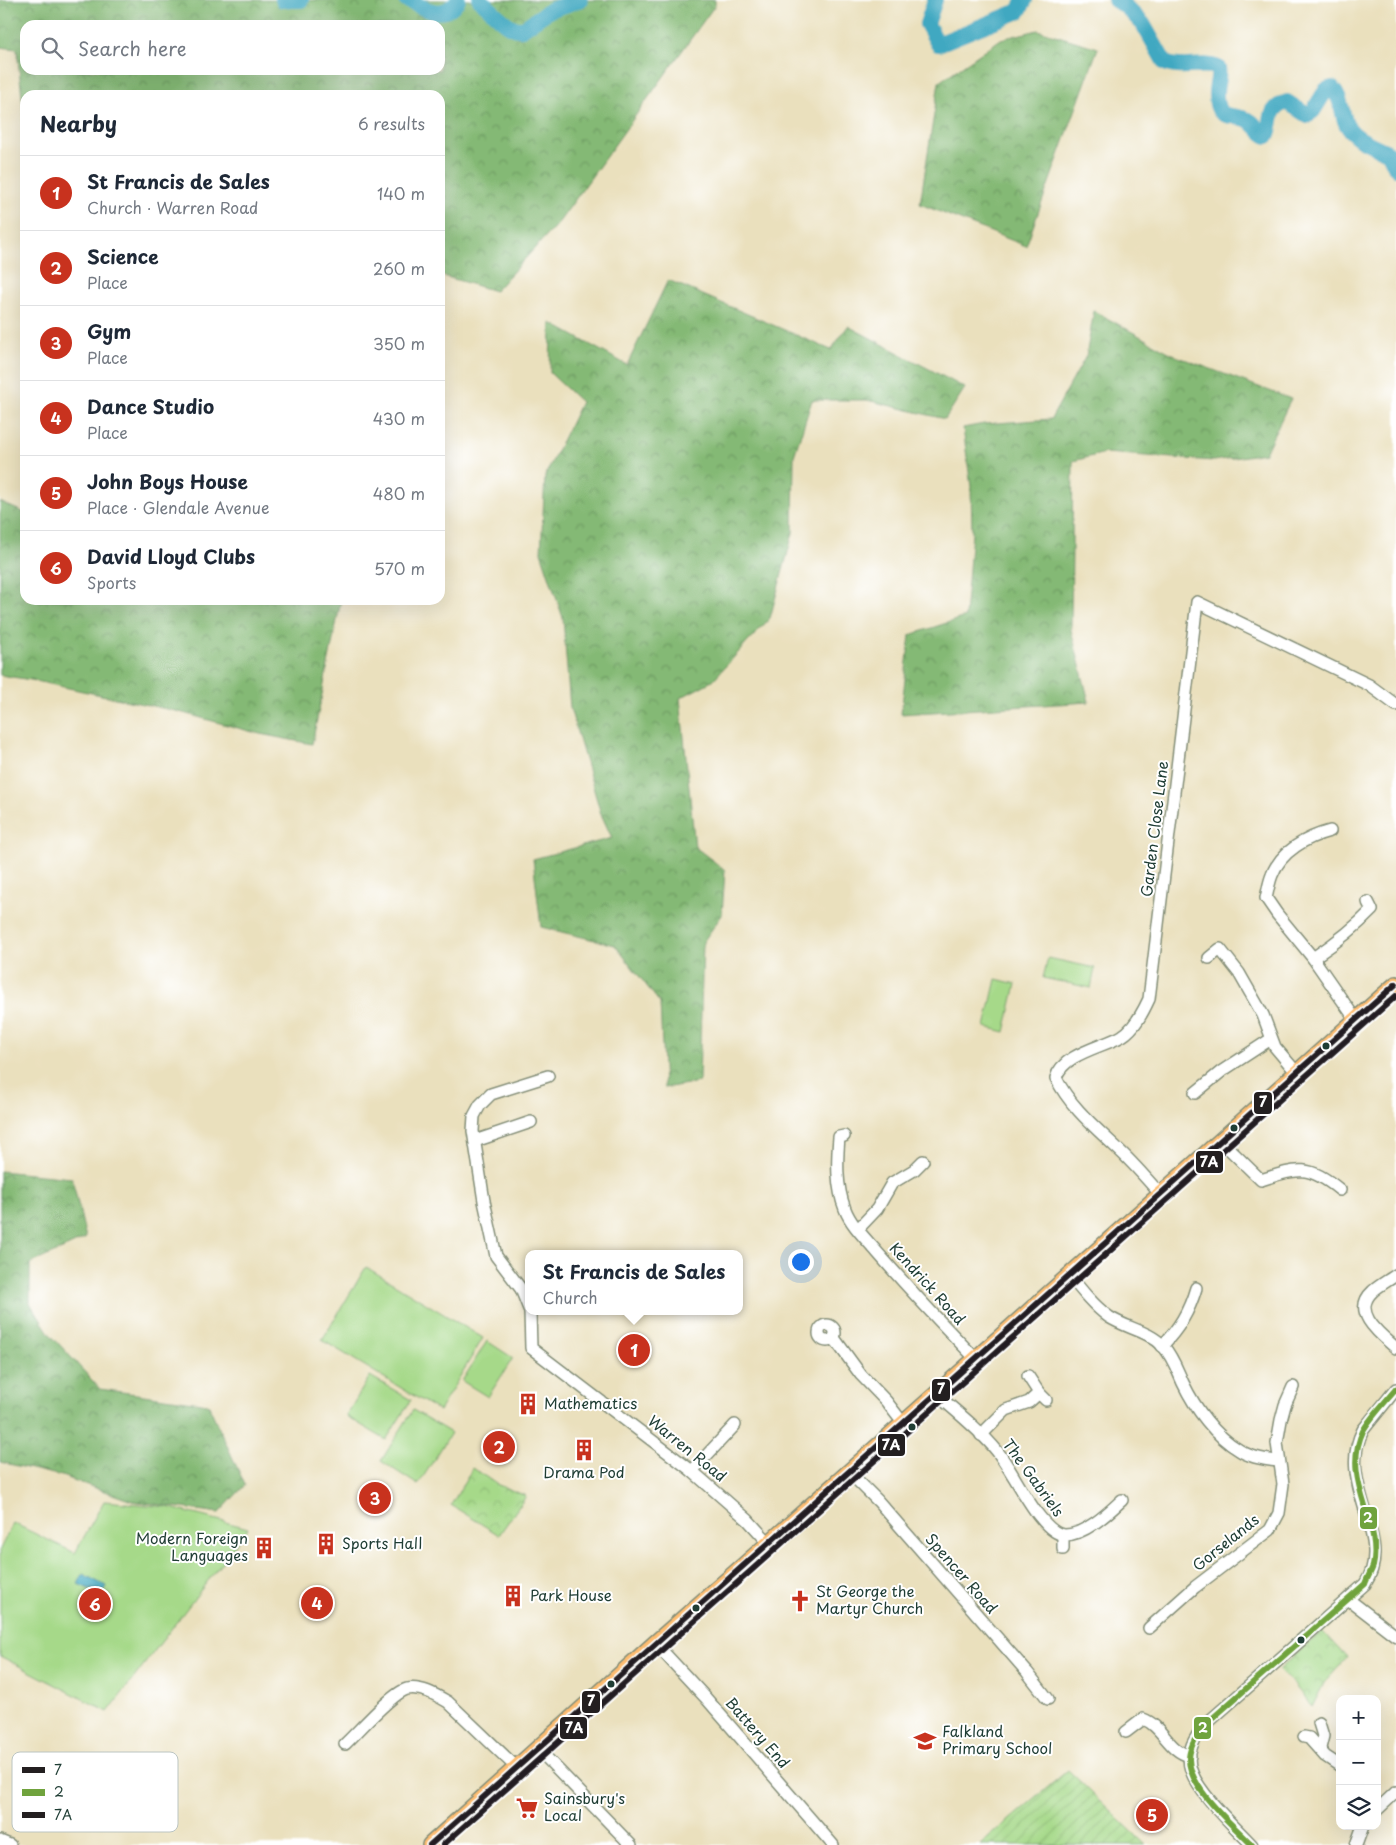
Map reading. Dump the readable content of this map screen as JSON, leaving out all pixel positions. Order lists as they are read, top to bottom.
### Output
{
  "streets": {
    "street": [
      "Garden Close Lane",
      "Kendrick Road",
      "Warren Road",
      "The Gabriels",
      "Gorselands",
      "Spencer Road",
      "Battery End"
    ]
  },
  "places": {
    "building": [
      "Mathematics",
      "Drama Pod",
      "Sports Hall",
      "Modern Foreign Languages",
      "Park House"
    ],
    "church": ["St George the Martyr Church"],
    "school or university": ["Falkland Primary School"],
    "supermarket": ["Sainsbury's Local"]
  },
  "lines": ["transit line 7", "transit line 7A", "transit line 2"],
  "legend": ["7", "2", "7A"],
  "page": {
    "search": "Search here",
    "heading": ["Nearby", "6 results"],
    "list": [
      {
        "mark": "1",
        "name": "St Francis de Sales",
        "note": "Church · Warren Road",
        "value": "140 m"
      },
      {
        "mark": "2",
        "name": "Science",
        "note": "Place",
        "value": "260 m"
      },
      {
        "mark": "3",
        "name": "Gym",
        "note": "Place",
        "value": "350 m"
      },
      {
        "mark": "4",
        "name": "Dance Studio",
        "note": "Place",
        "value": "430 m"
      },
      {
        "mark": "5",
        "name": "John Boys House",
        "note": "Place · Glendale Avenue",
        "value": "480 m"
      },
      {
        "mark": "6",
        "name": "David Lloyd Clubs",
        "note": "Sports",
        "value": "570 m"
      }
    ],
    "popup": ["St Francis de Sales", "Church"],
    "pins": [
      "1",
      "2",
      "3",
      "4",
      "6",
      "5"
    ],
    "map_buttons": ["+", "−"]
  }
}
